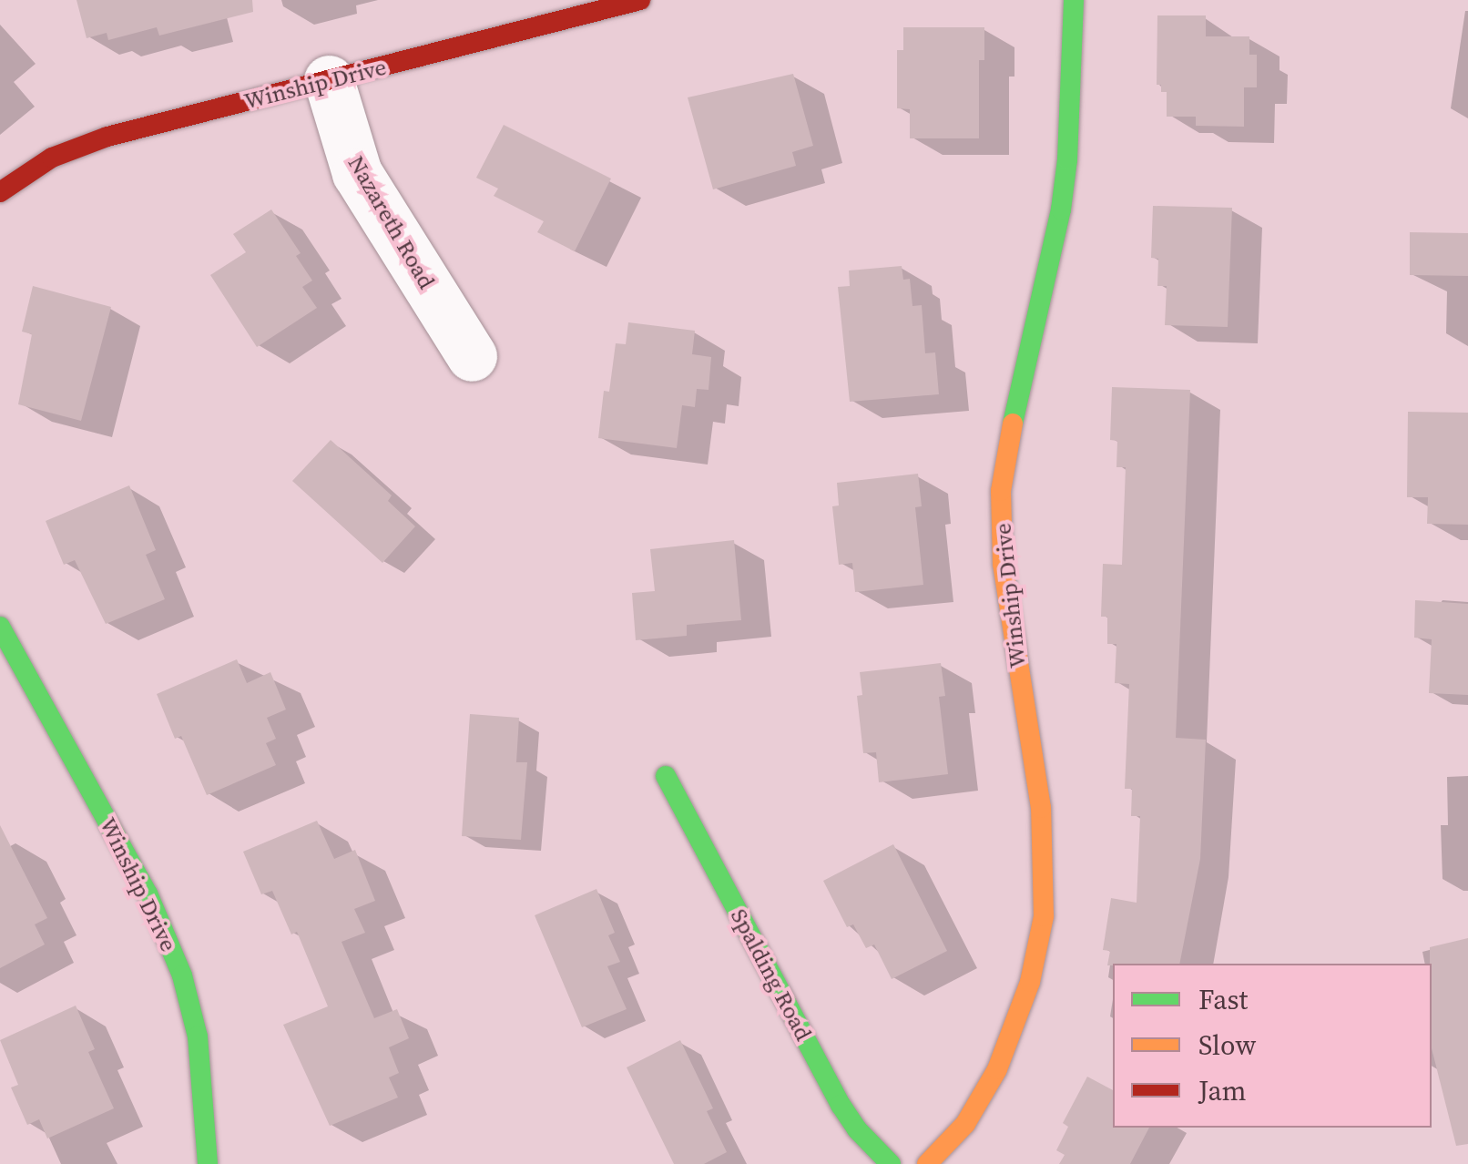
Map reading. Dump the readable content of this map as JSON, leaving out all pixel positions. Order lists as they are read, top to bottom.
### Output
{
  "streets": {
    "street": ["Winship Drive", "Nazareth Road", "Spalding Road"]
  },
  "crossings": [
    ["Winship Drive", "Nazareth Road"]
  ],
  "legend": ["Fast", "Slow", "Jam"]
}
